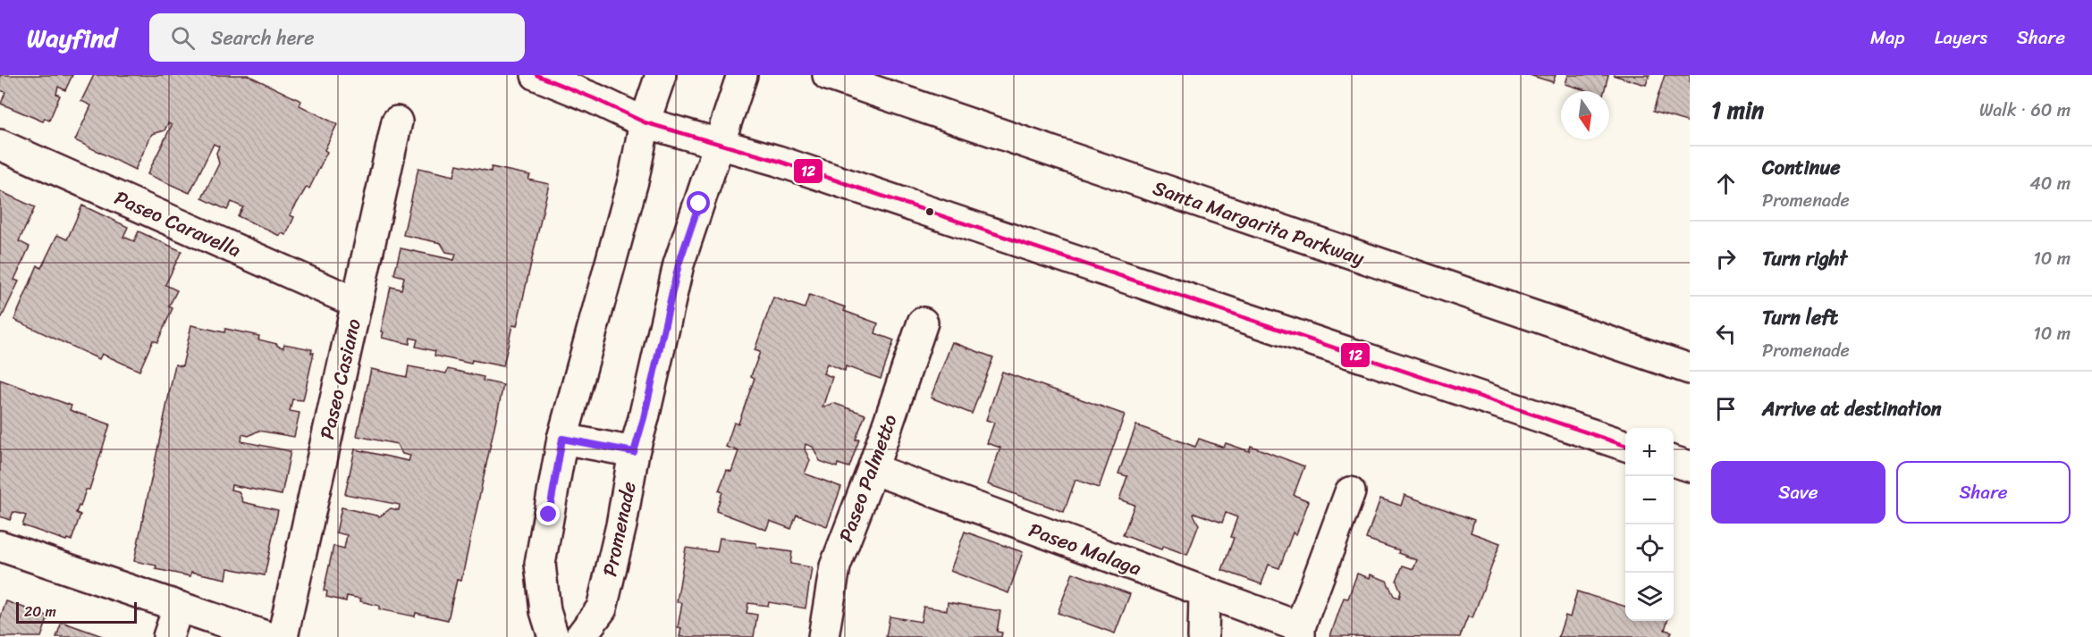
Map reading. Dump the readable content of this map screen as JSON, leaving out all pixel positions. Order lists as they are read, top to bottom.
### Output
{
  "streets": {
    "street": [
      "Santa Margarita Parkway",
      "Paseo Caravella",
      "Paseo Casiano",
      "Paseo Palmetto",
      "Promenade",
      "Paseo Malaga"
    ]
  },
  "crossings": [
    ["Paseo Caravella", "Paseo Casiano"],
    ["Paseo Palmetto", "Paseo Malaga"]
  ],
  "lines": ["transit line 12"],
  "scale_bar": "20 m",
  "north": "bottom",
  "page": {
    "header": "Wayfind",
    "search": "Search here",
    "nav": ["Map", "Layers", "Share"],
    "heading": ["1 min", "Walk · 60 m"],
    "list": [
      ["Continue", "Promenade", "40 m"],
      ["Turn right", "10 m"],
      ["Turn left", "Promenade", "10 m"],
      "Arrive at destination"
    ],
    "map_buttons": ["+", "−"],
    "buttons": ["Save", "Share"],
    "scale": "20 m"
  }
}
